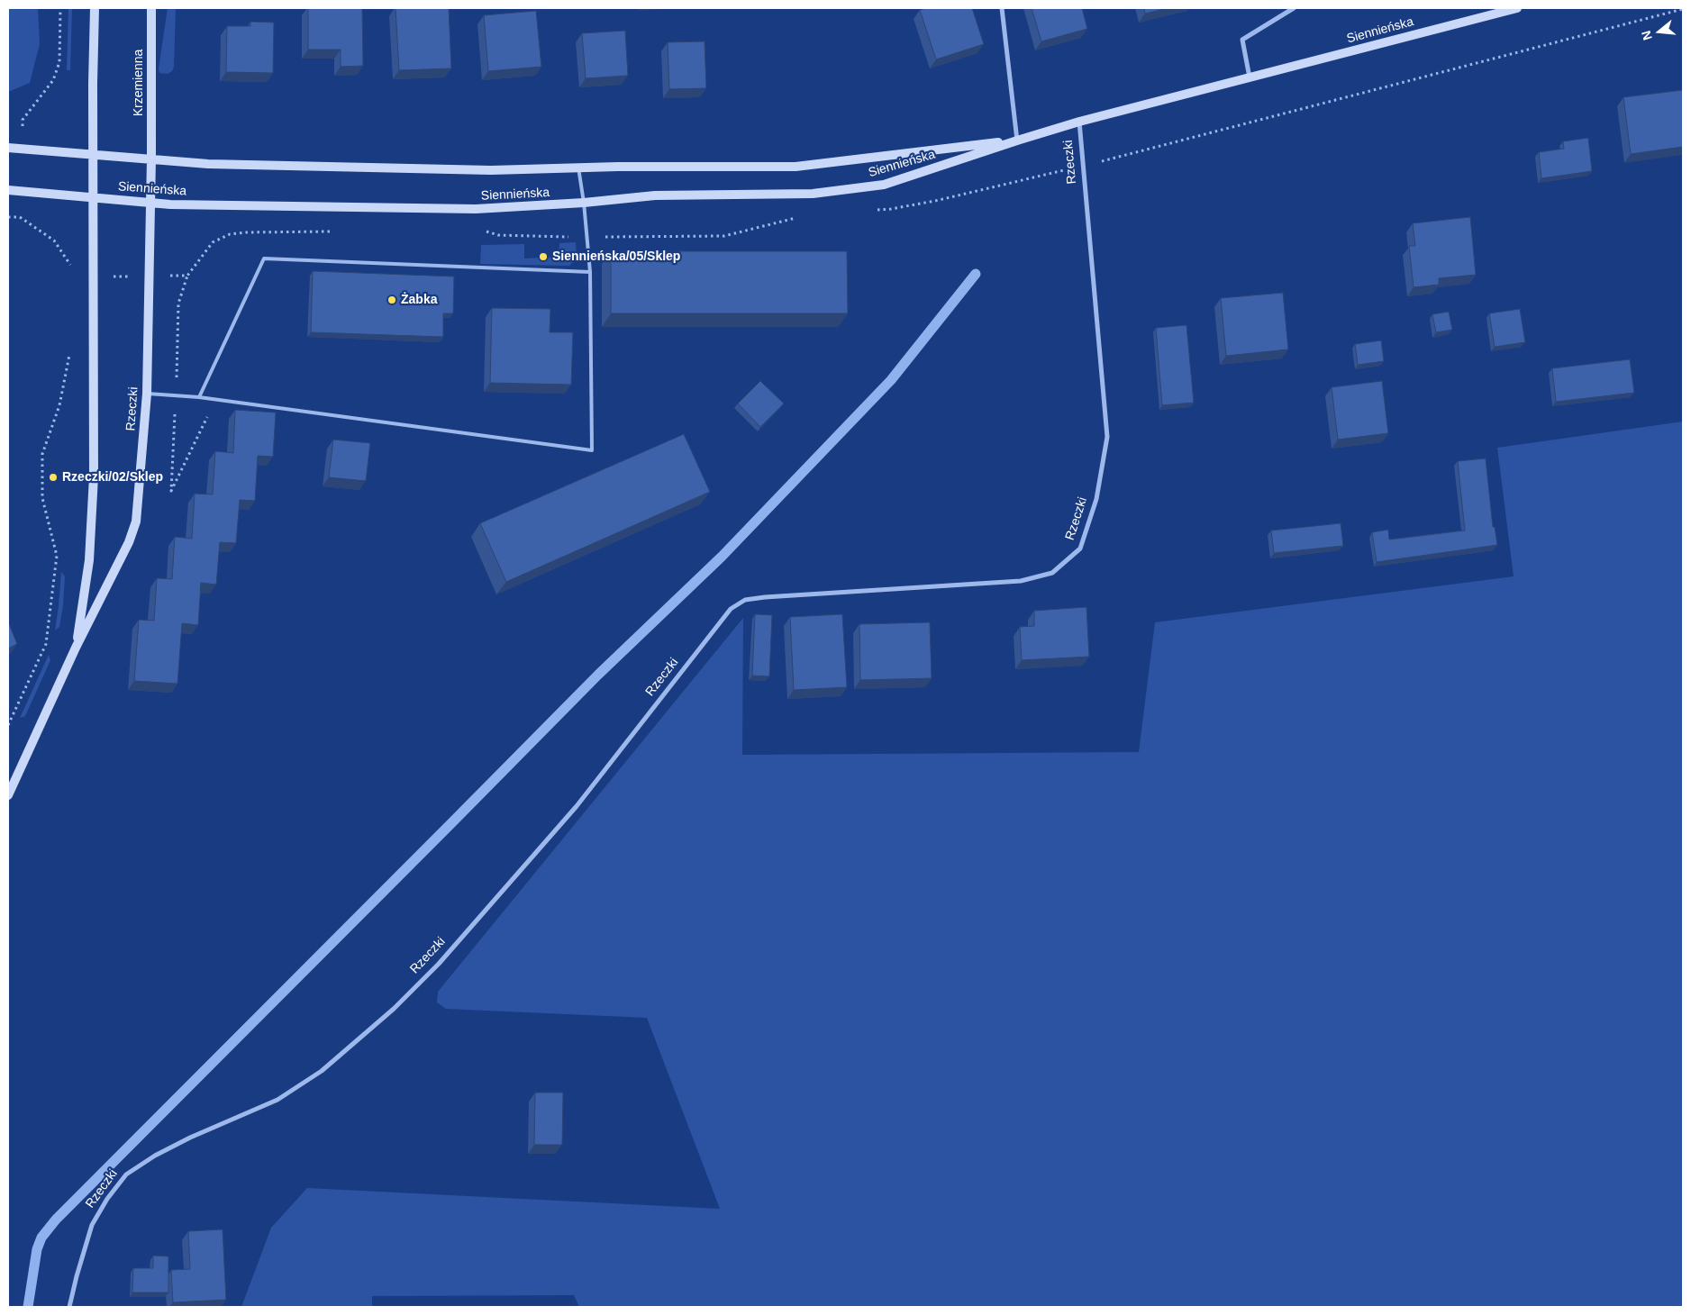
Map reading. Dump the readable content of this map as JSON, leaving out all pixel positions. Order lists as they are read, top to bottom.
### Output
{
  "streets": {
    "main road": ["Siennieńska", "Krzemienna", "Rzeczki"]
  },
  "crossings": [
    ["Siennieńska", "Krzemienna"],
    ["Siennieńska", "Rzeczki"],
    ["Krzemienna", "Rzeczki"]
  ],
  "places": ["Siennieńska/05/Sklep", "Żabka", "Rzeczki/02/Sklep"],
  "north": "left"
}
